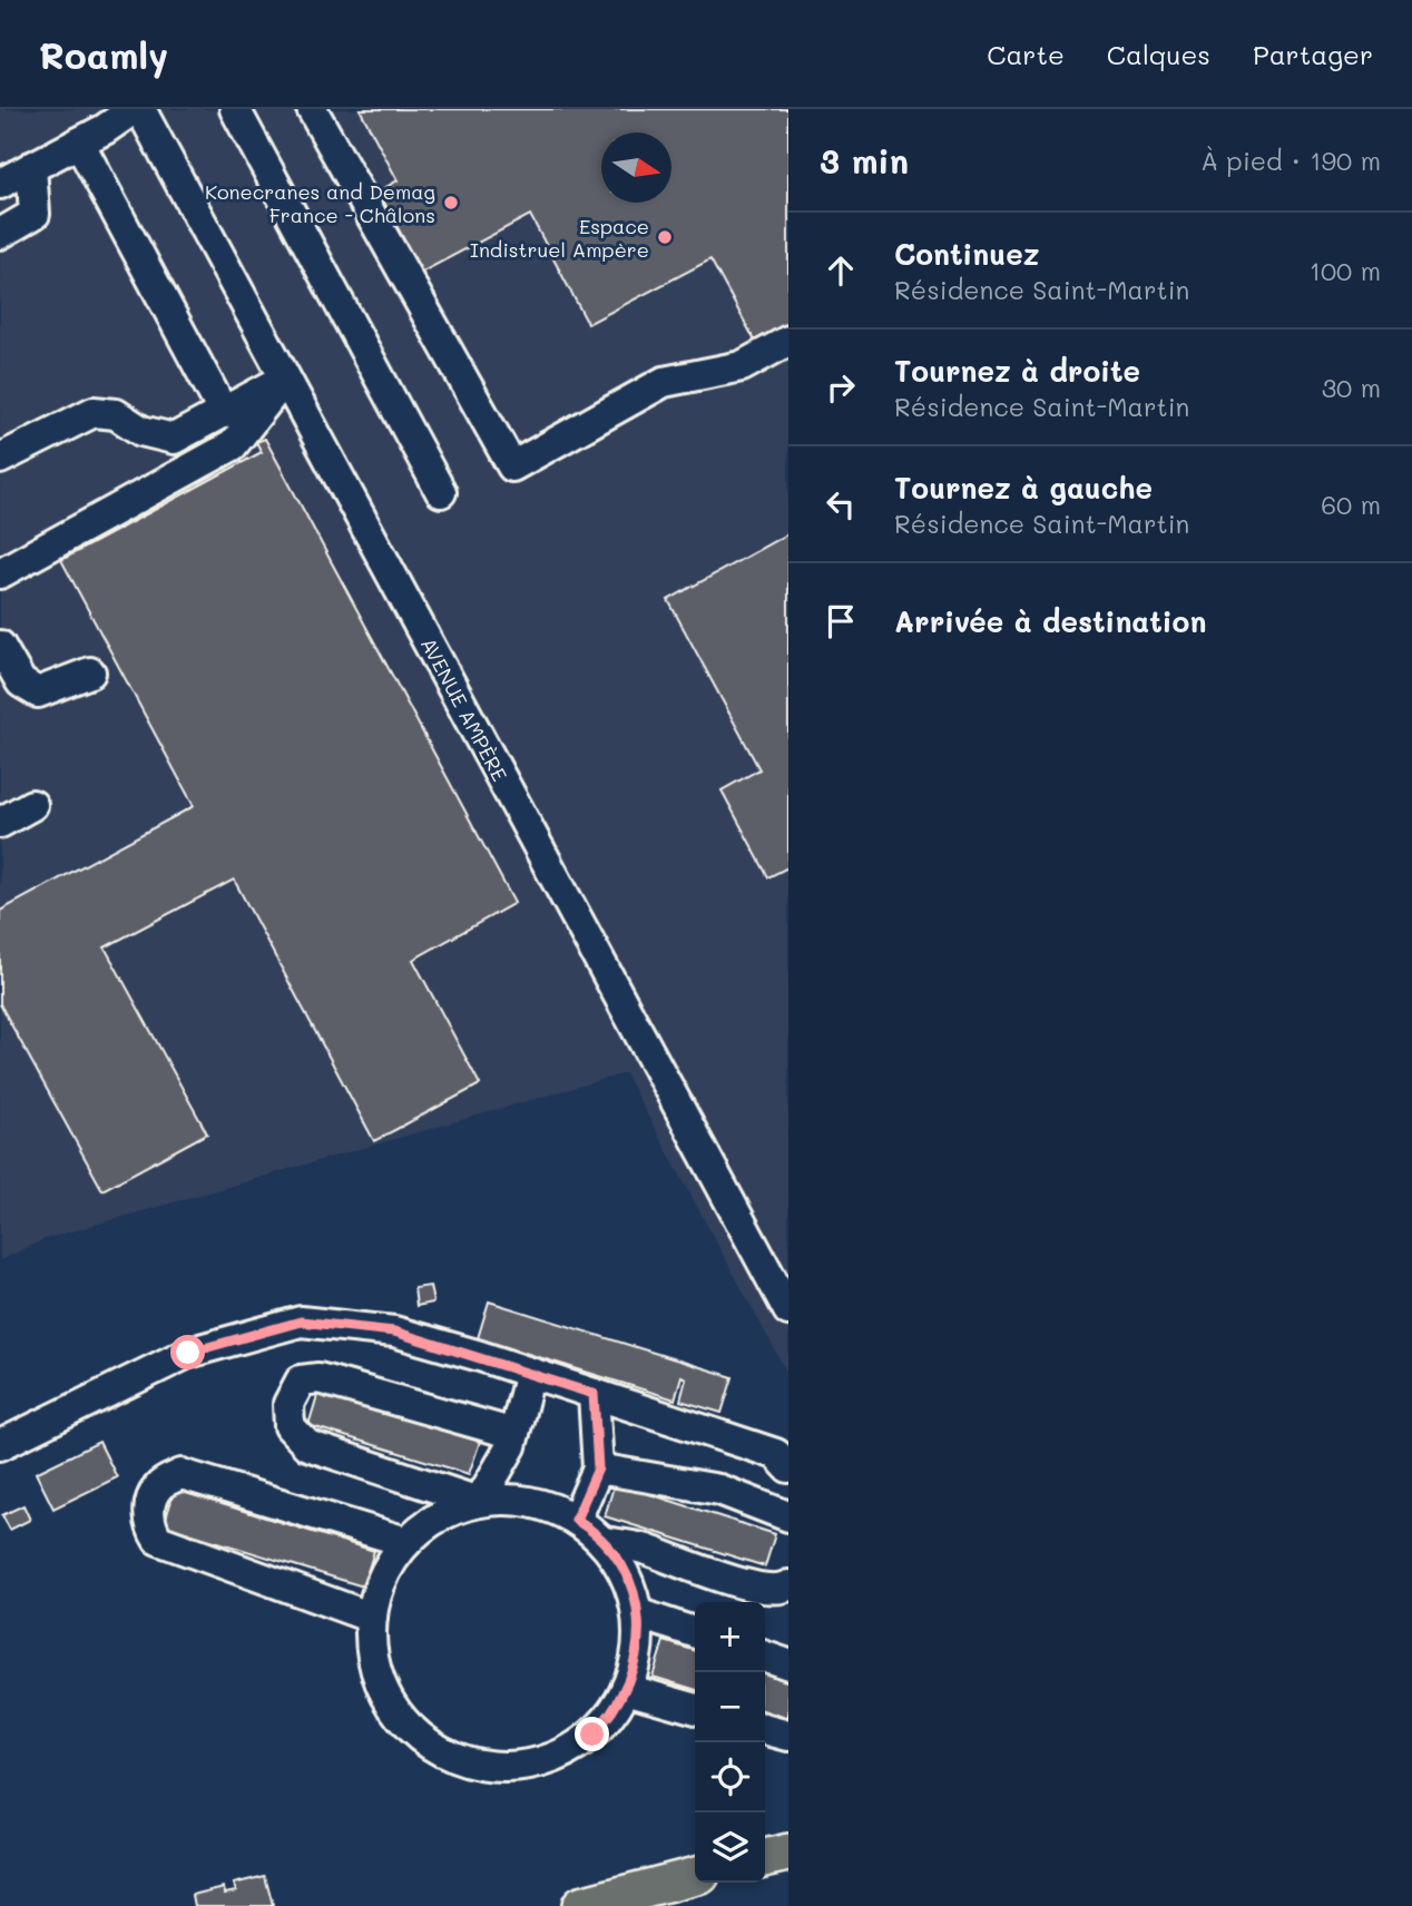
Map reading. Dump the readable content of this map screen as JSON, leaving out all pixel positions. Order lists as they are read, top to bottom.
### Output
{
  "streets": {
    "street": ["AVENUE AMPÈRE"]
  },
  "places": ["Konecranes and Demag France - Châlons", "Espace Indistruel Ampère"],
  "north": "right",
  "page": {
    "header": "Roamly",
    "nav": ["Carte", "Calques", "Partager"],
    "heading": ["3 min", "À pied · 190 m"],
    "list": [
      ["Continuez", "Résidence Saint-Martin", "100 m"],
      ["Tournez à droite", "Résidence Saint-Martin", "30 m"],
      ["Tournez à gauche", "Résidence Saint-Martin", "60 m"],
      "Arrivée à destination"
    ],
    "map_buttons": ["+", "−"]
  }
}
